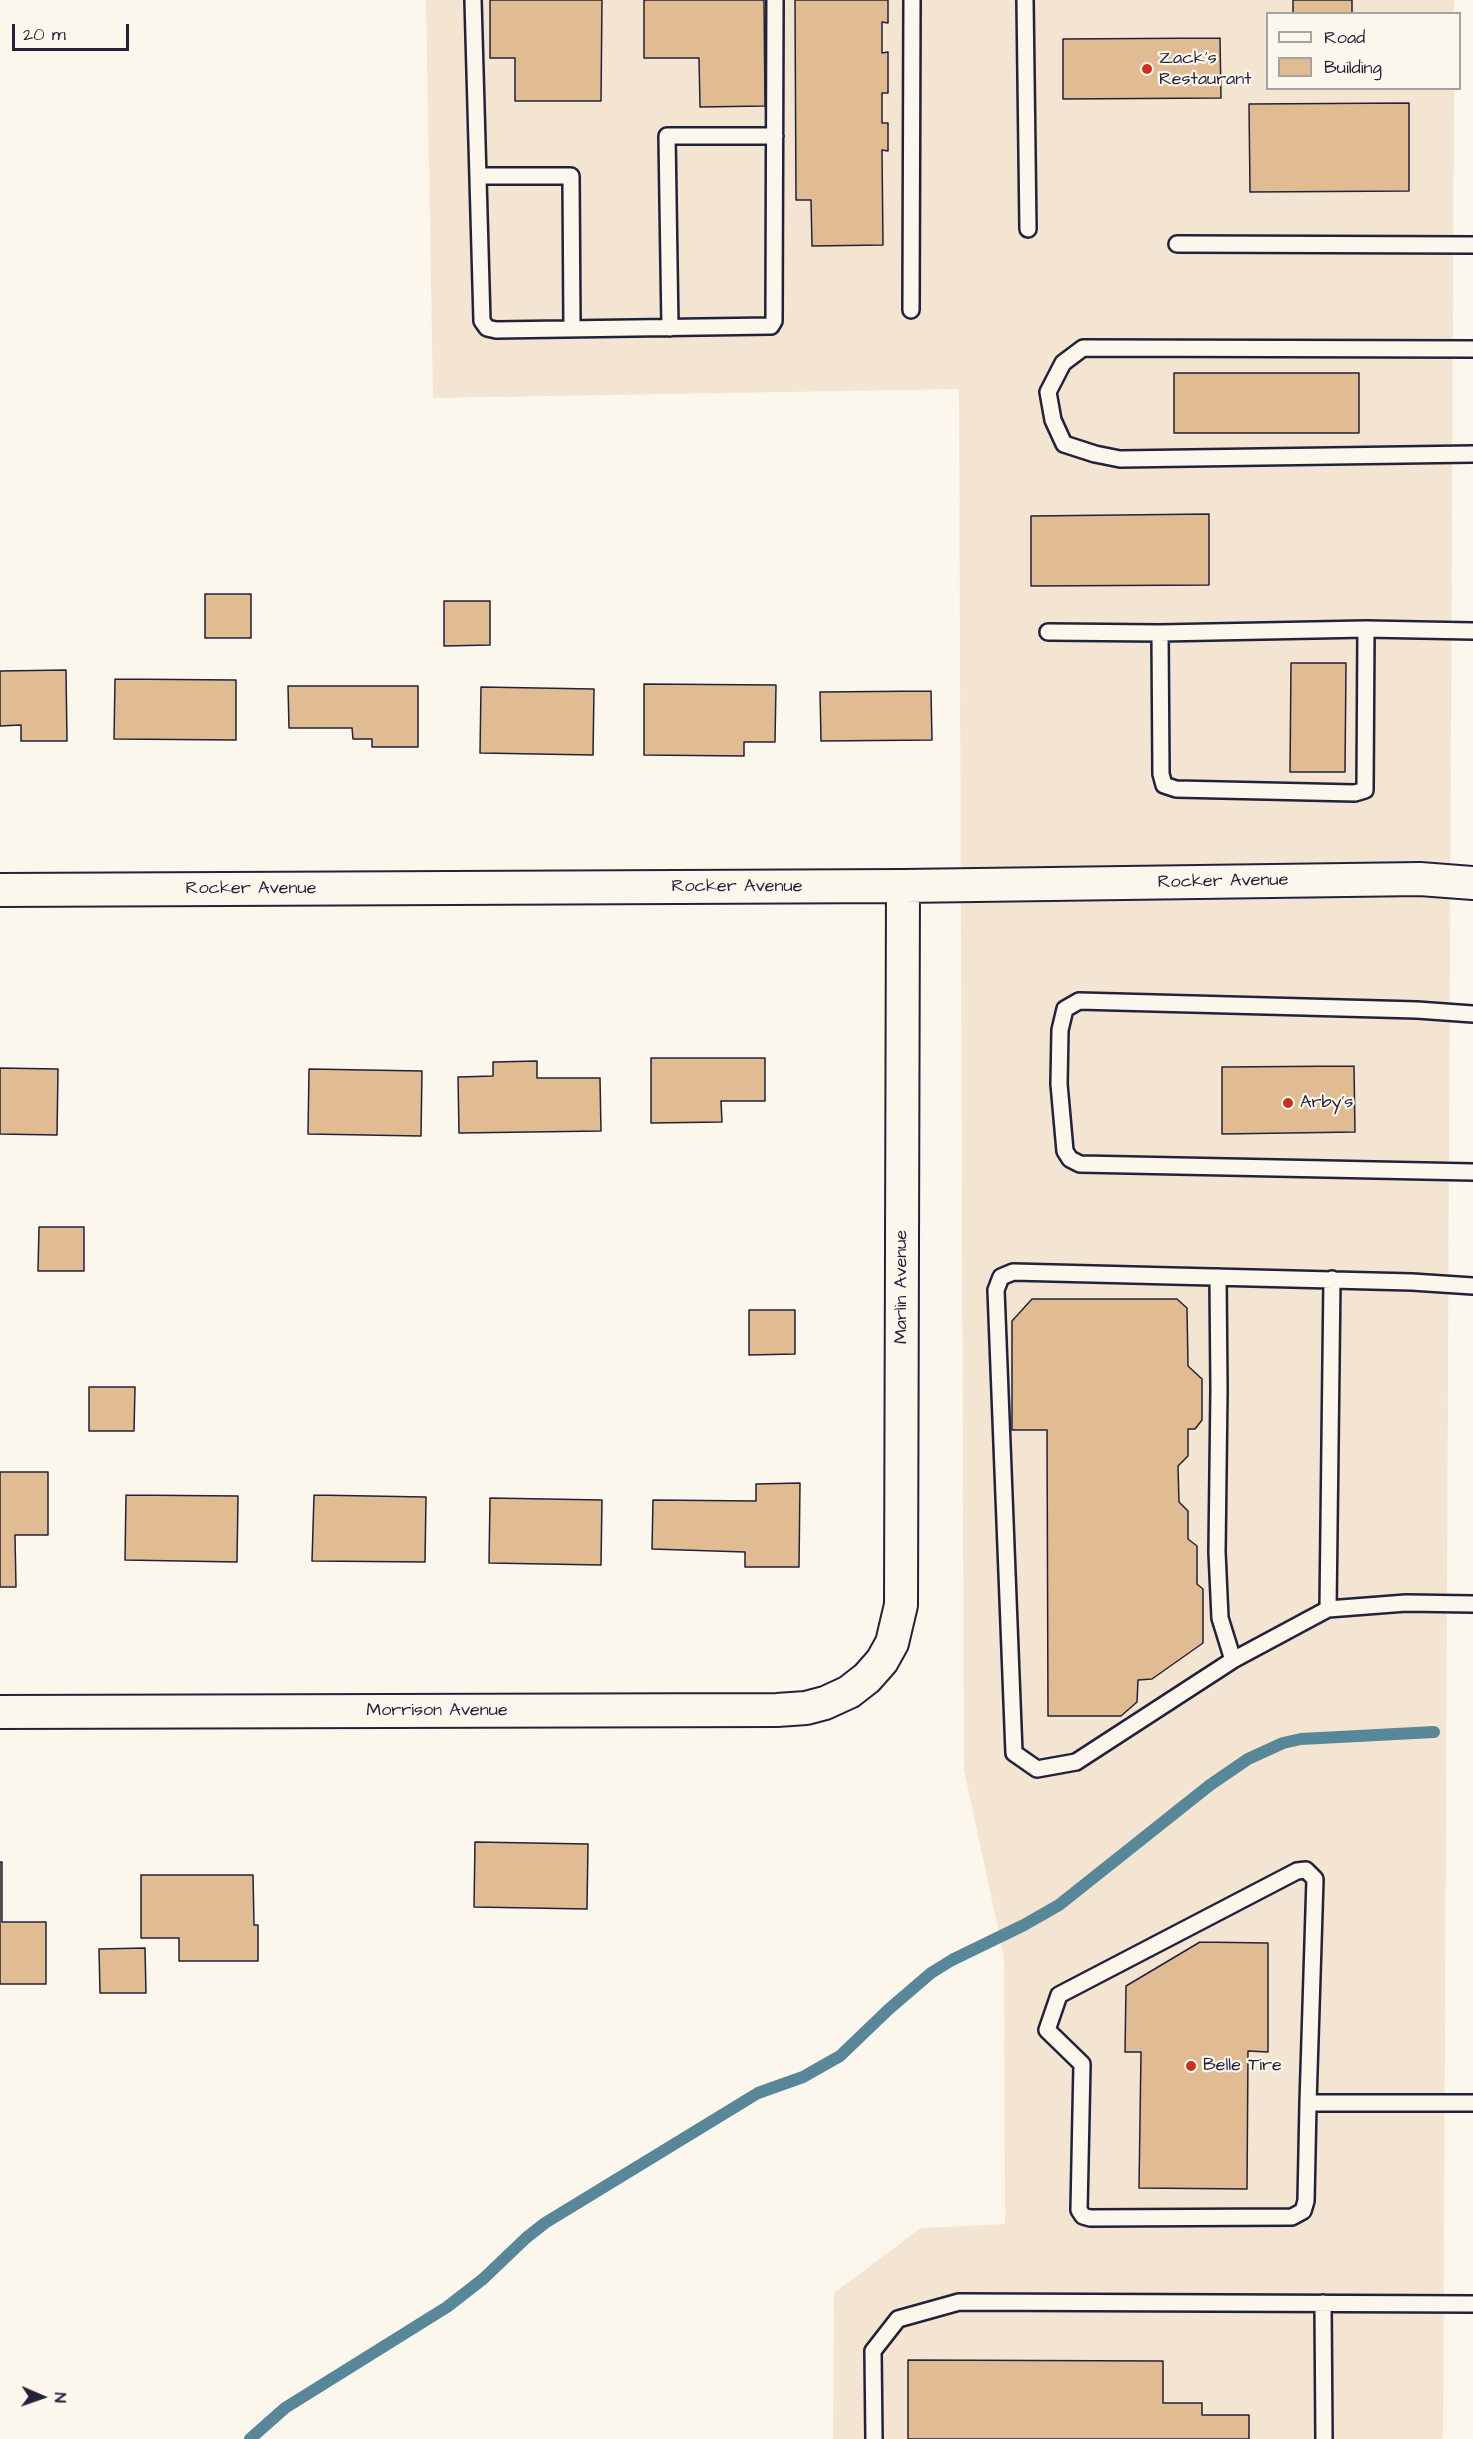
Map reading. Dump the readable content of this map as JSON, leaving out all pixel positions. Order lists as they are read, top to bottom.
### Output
{
  "streets": {
    "street": ["Rocker Avenue", "Marlin Avenue", "Morrison Avenue"]
  },
  "crossings": [
    ["Rocker Avenue", "Marlin Avenue"],
    ["Marlin Avenue", "Morrison Avenue"]
  ],
  "places": ["Zack's Restaurant", "Arby's", "Belle Tire"],
  "legend": ["Road", "Building"],
  "scale_bar": "20 m",
  "north": "right"
}
